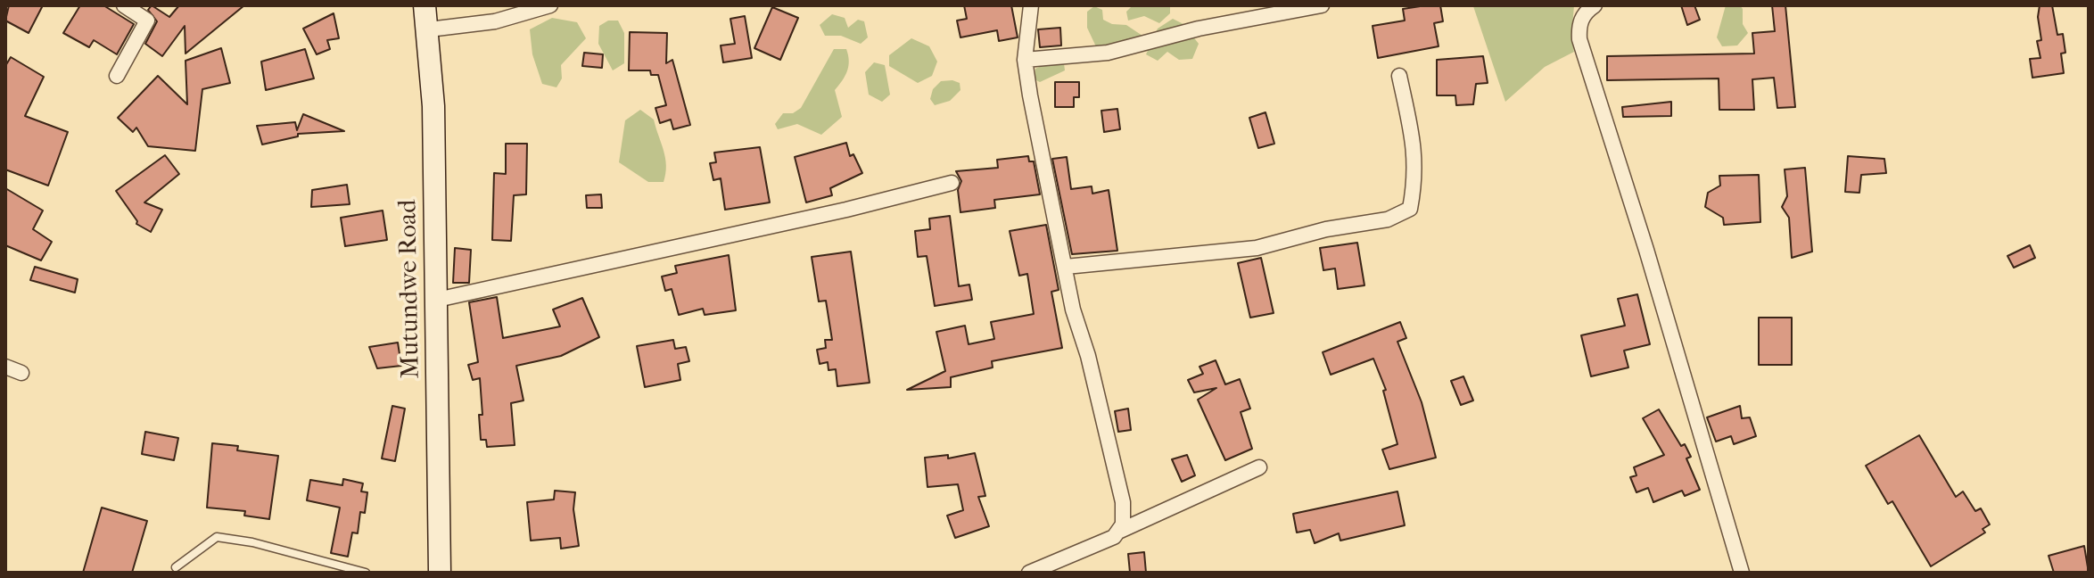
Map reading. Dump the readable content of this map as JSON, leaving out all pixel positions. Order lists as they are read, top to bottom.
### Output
{
  "streets": {
    "main road": ["Mutundwe Road"]
  }
}
